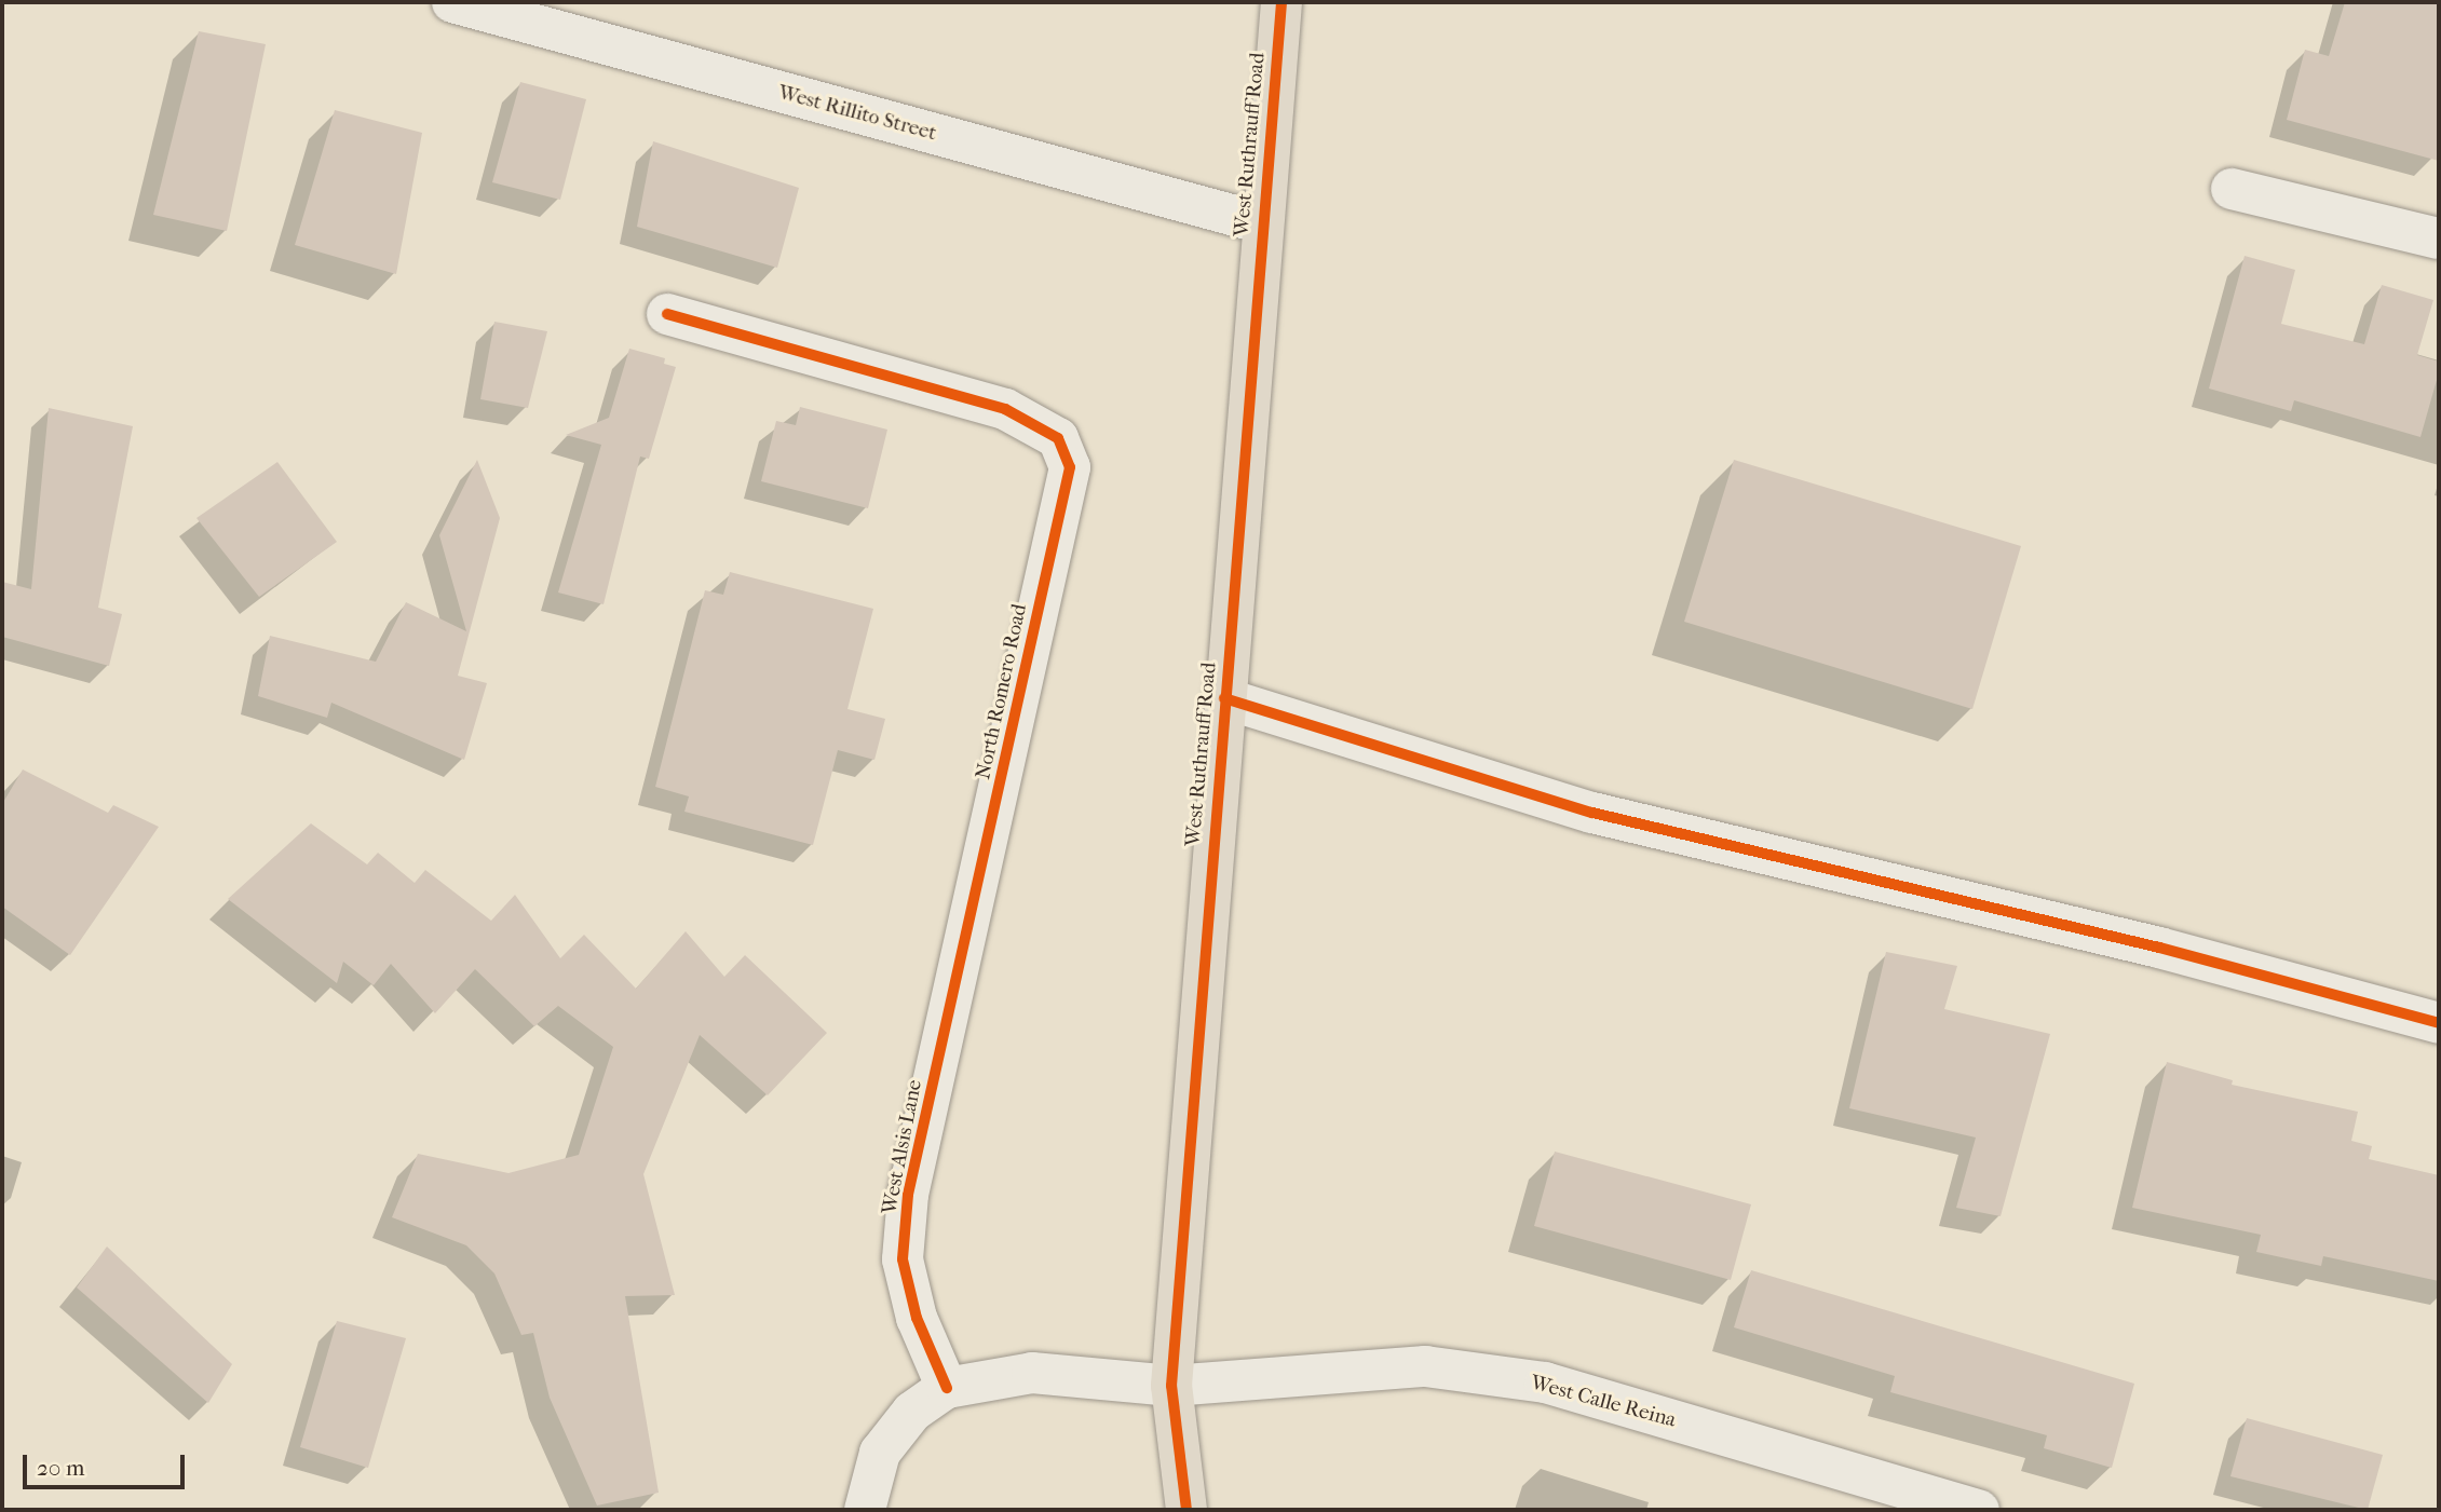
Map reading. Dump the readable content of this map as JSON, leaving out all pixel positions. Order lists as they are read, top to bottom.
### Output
{
  "streets": {
    "main road": ["West Ruthrauff Road"],
    "street": [
      "West Rillito Street",
      "North Romero Road",
      "West Alsis Lane",
      "West Calle Reina"
    ]
  },
  "crossings": [
    ["West Rillito Street", "West Ruthrauff Road"],
    ["West Ruthrauff Road", "West Calle Reina"],
    ["North Romero Road", "West Alsis Lane"],
    ["West Alsis Lane", "West Calle Reina"]
  ],
  "scale_bar": "20 m"
}
